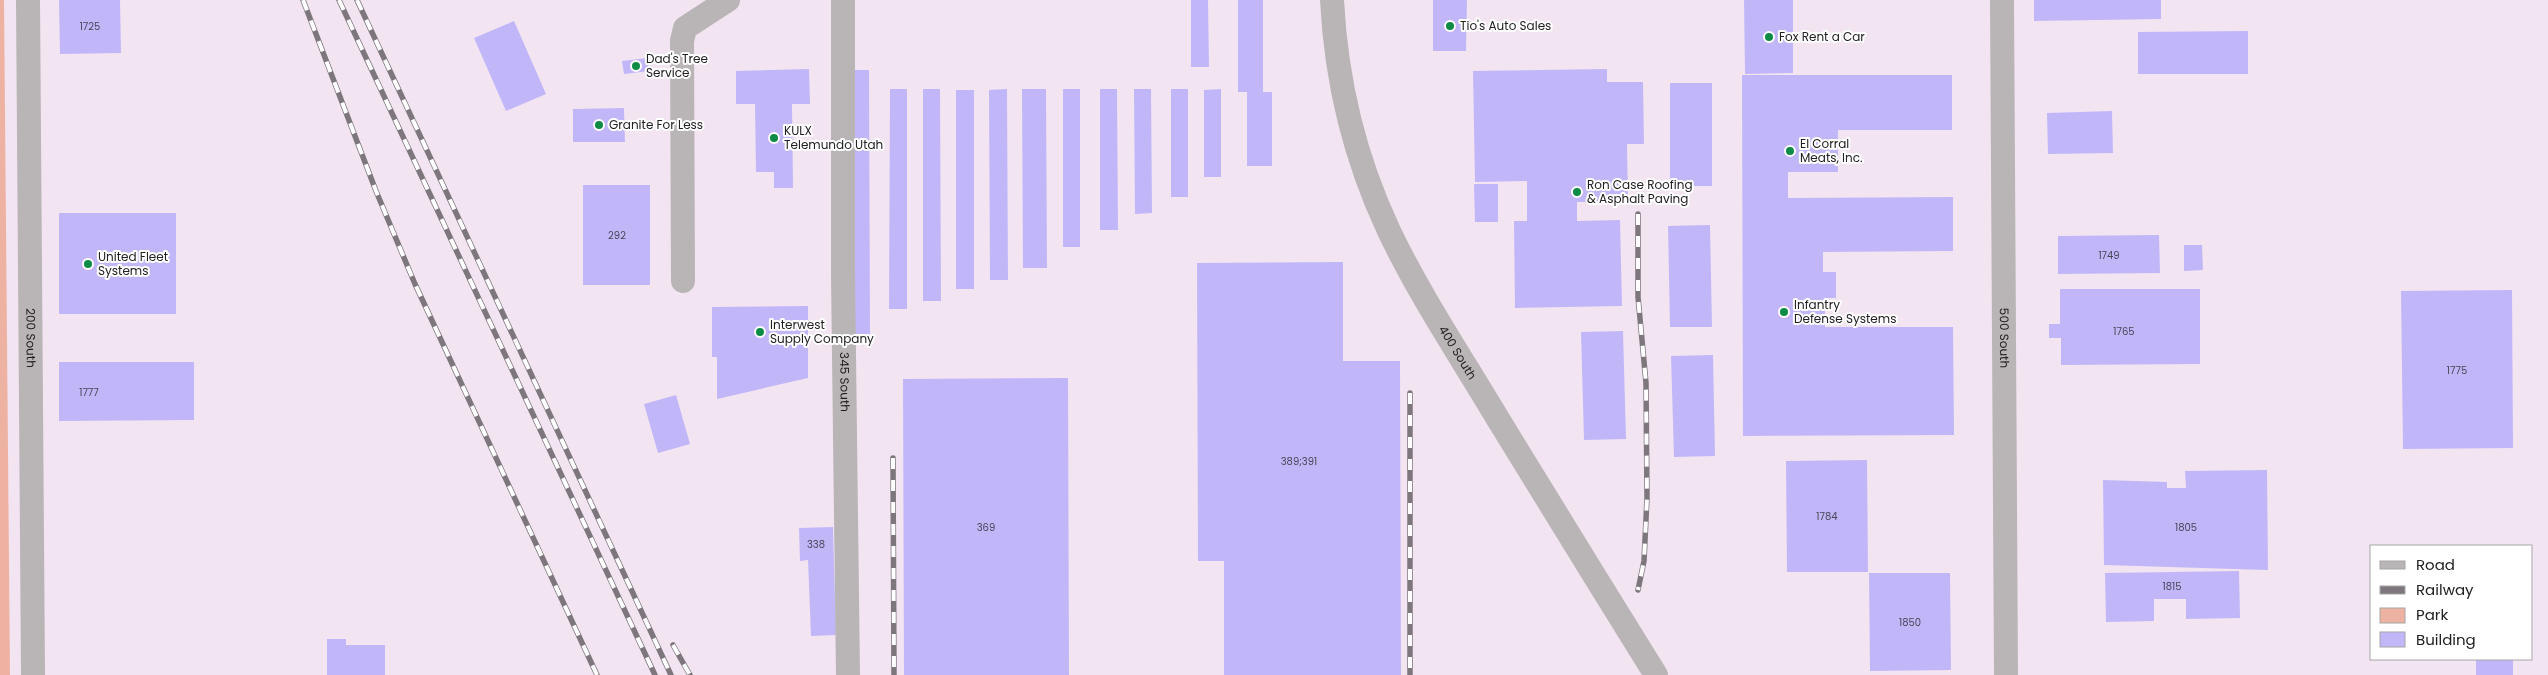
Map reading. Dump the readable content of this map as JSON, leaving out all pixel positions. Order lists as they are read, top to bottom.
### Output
{
  "streets": {
    "street": [
      "200 South",
      "500 South",
      "400 South",
      "345 South"
    ]
  },
  "places": [
    "Tio's Auto Sales",
    "Fox Rent a Car",
    "Dad's Tree Service",
    "Granite For Less",
    "KULX Telemundo Utah",
    "El Corral Meats, Inc.",
    "Ron Case Roofing & Asphalt Paving",
    "United Fleet Systems",
    "Infantry Defense Systems",
    "Interwest Supply Company"
  ],
  "house_numbers": [
    "1725",
    "292",
    "1749",
    "1765",
    "1775",
    "1777",
    "389;391",
    "1784",
    "369",
    "1805",
    "338",
    "1815",
    "1850"
  ],
  "legend": [
    "Road",
    "Railway",
    "Park",
    "Building"
  ]
}
